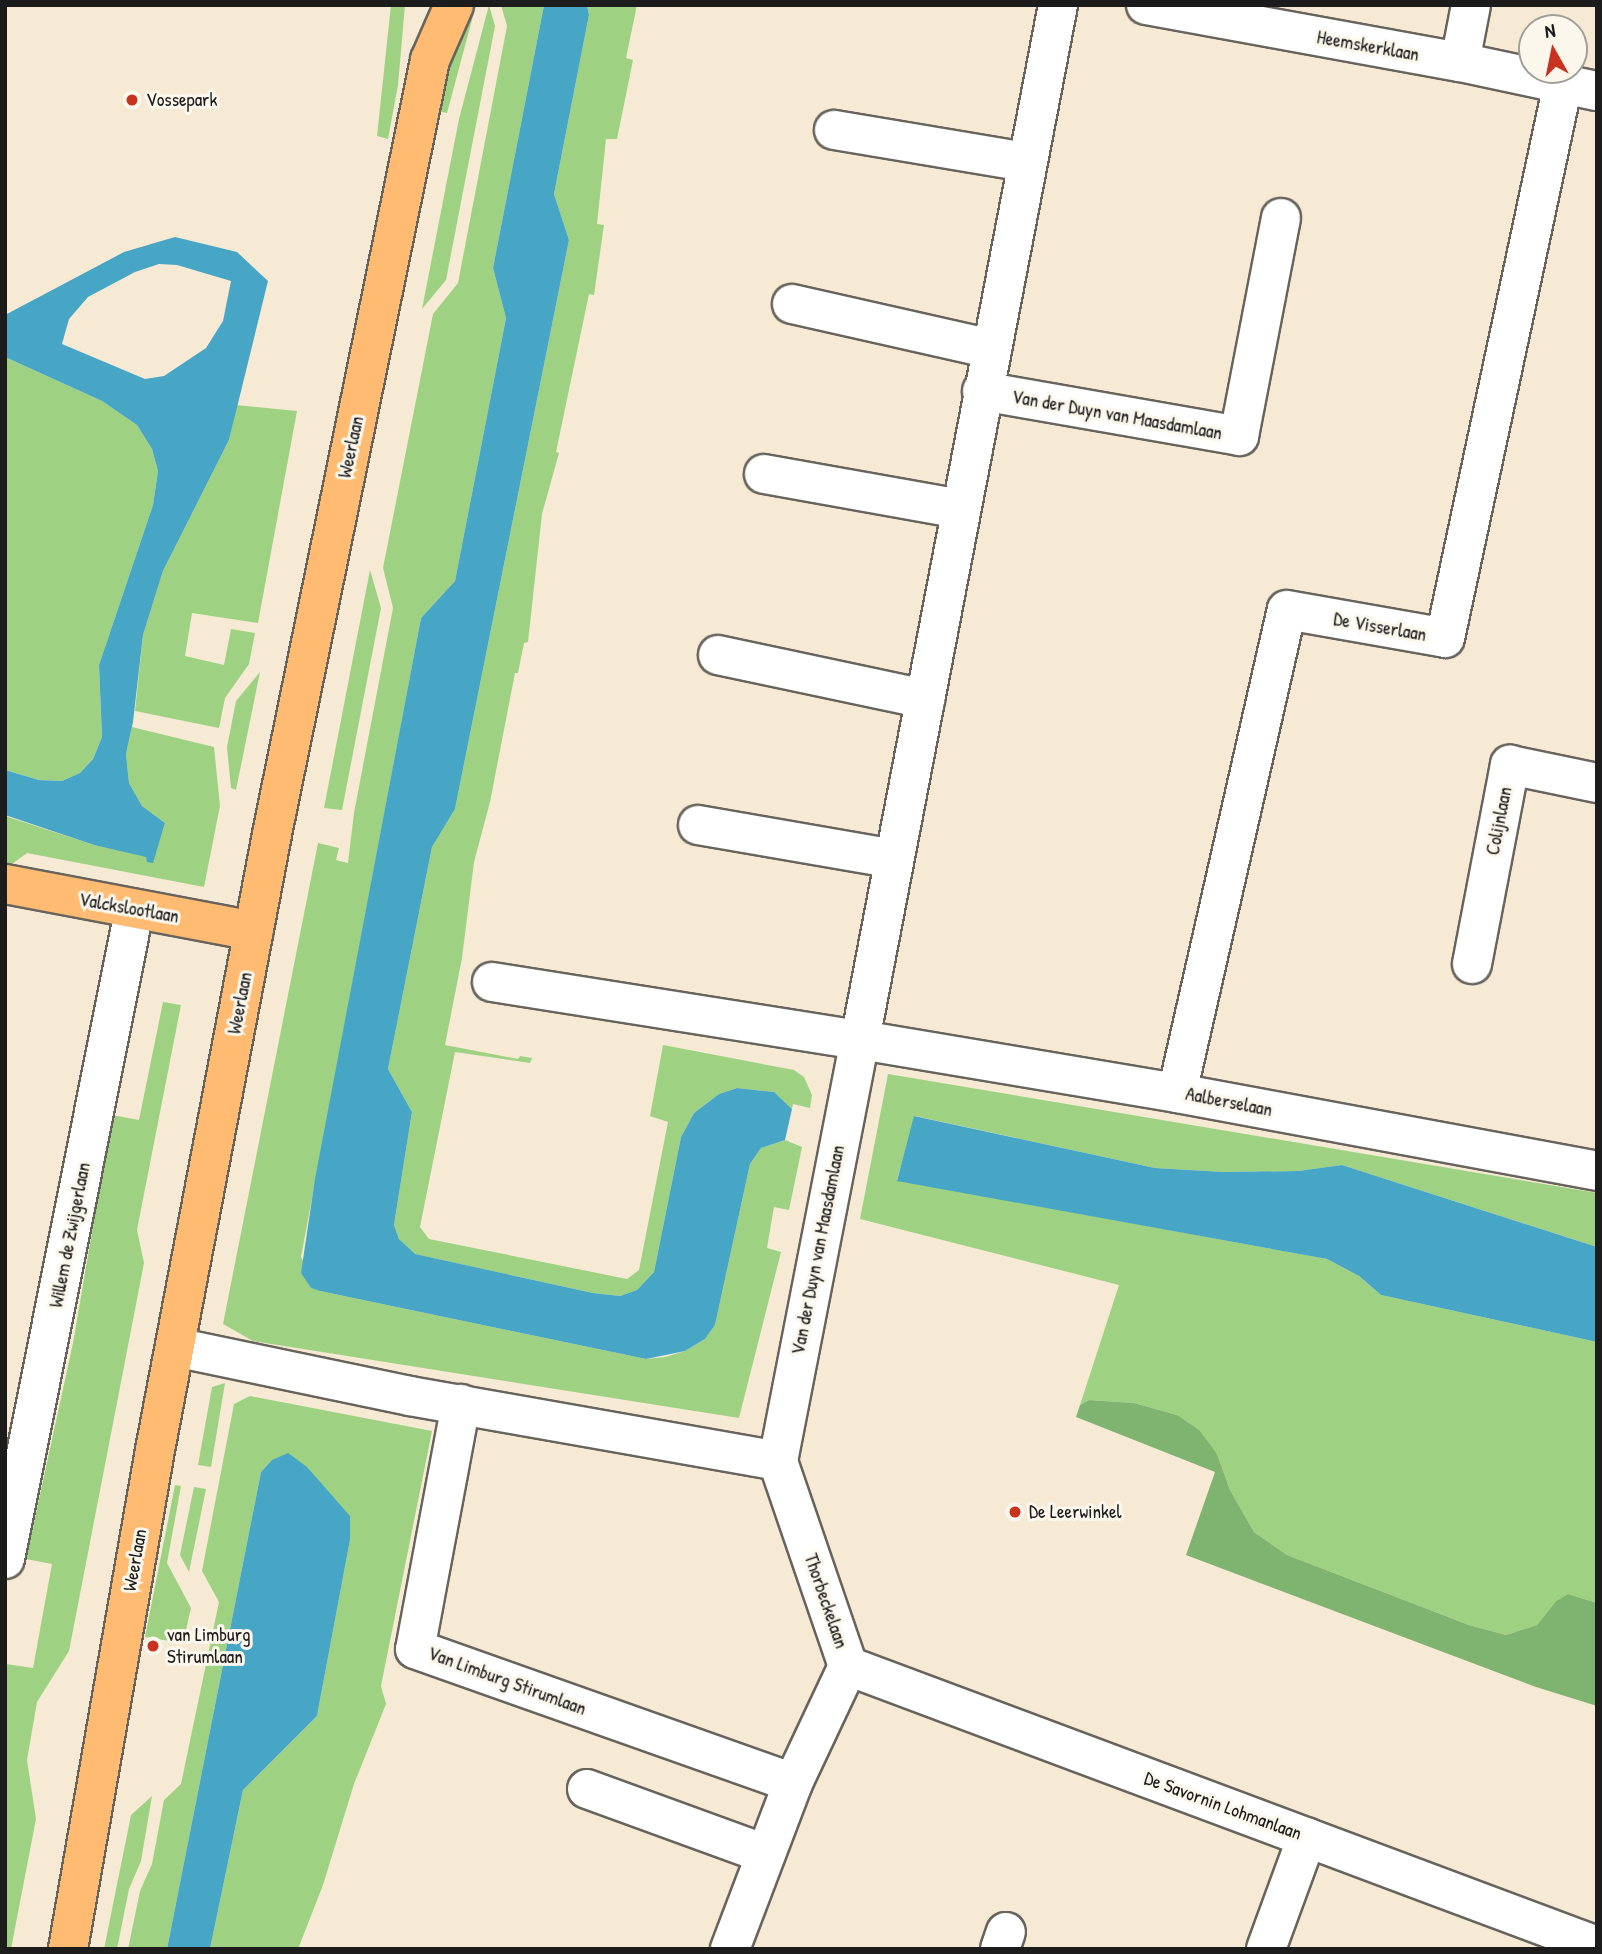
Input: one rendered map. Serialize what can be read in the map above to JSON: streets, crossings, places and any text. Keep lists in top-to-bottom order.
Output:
{
  "streets": {
    "main road": ["Weerlaan", "Valckslootlaan"],
    "street": [
      "Heemskerklaan",
      "Van der Duyn van Maasdamlaan",
      "De Visserlaan",
      "Colijnlaan",
      "Aalberselaan",
      "Willem de Zwijgerlaan",
      "Thorbeckelaan",
      "Van Limburg Stirumlaan",
      "De Savornin Lohmanlaan"
    ]
  },
  "crossings": [
    ["Heemskerklaan", "De Visserlaan"],
    ["Van der Duyn van Maasdamlaan", "Aalberselaan"],
    ["Van der Duyn van Maasdamlaan", "Thorbeckelaan"],
    ["Weerlaan", "Valckslootlaan"],
    ["De Visserlaan", "Aalberselaan"],
    ["Valckslootlaan", "Willem de Zwijgerlaan"],
    ["Thorbeckelaan", "Van Limburg Stirumlaan"],
    ["Thorbeckelaan", "De Savornin Lohmanlaan"]
  ],
  "places": ["Vossepark", "De Leerwinkel", "van Limburg Stirumlaan"],
  "north": "top"
}
